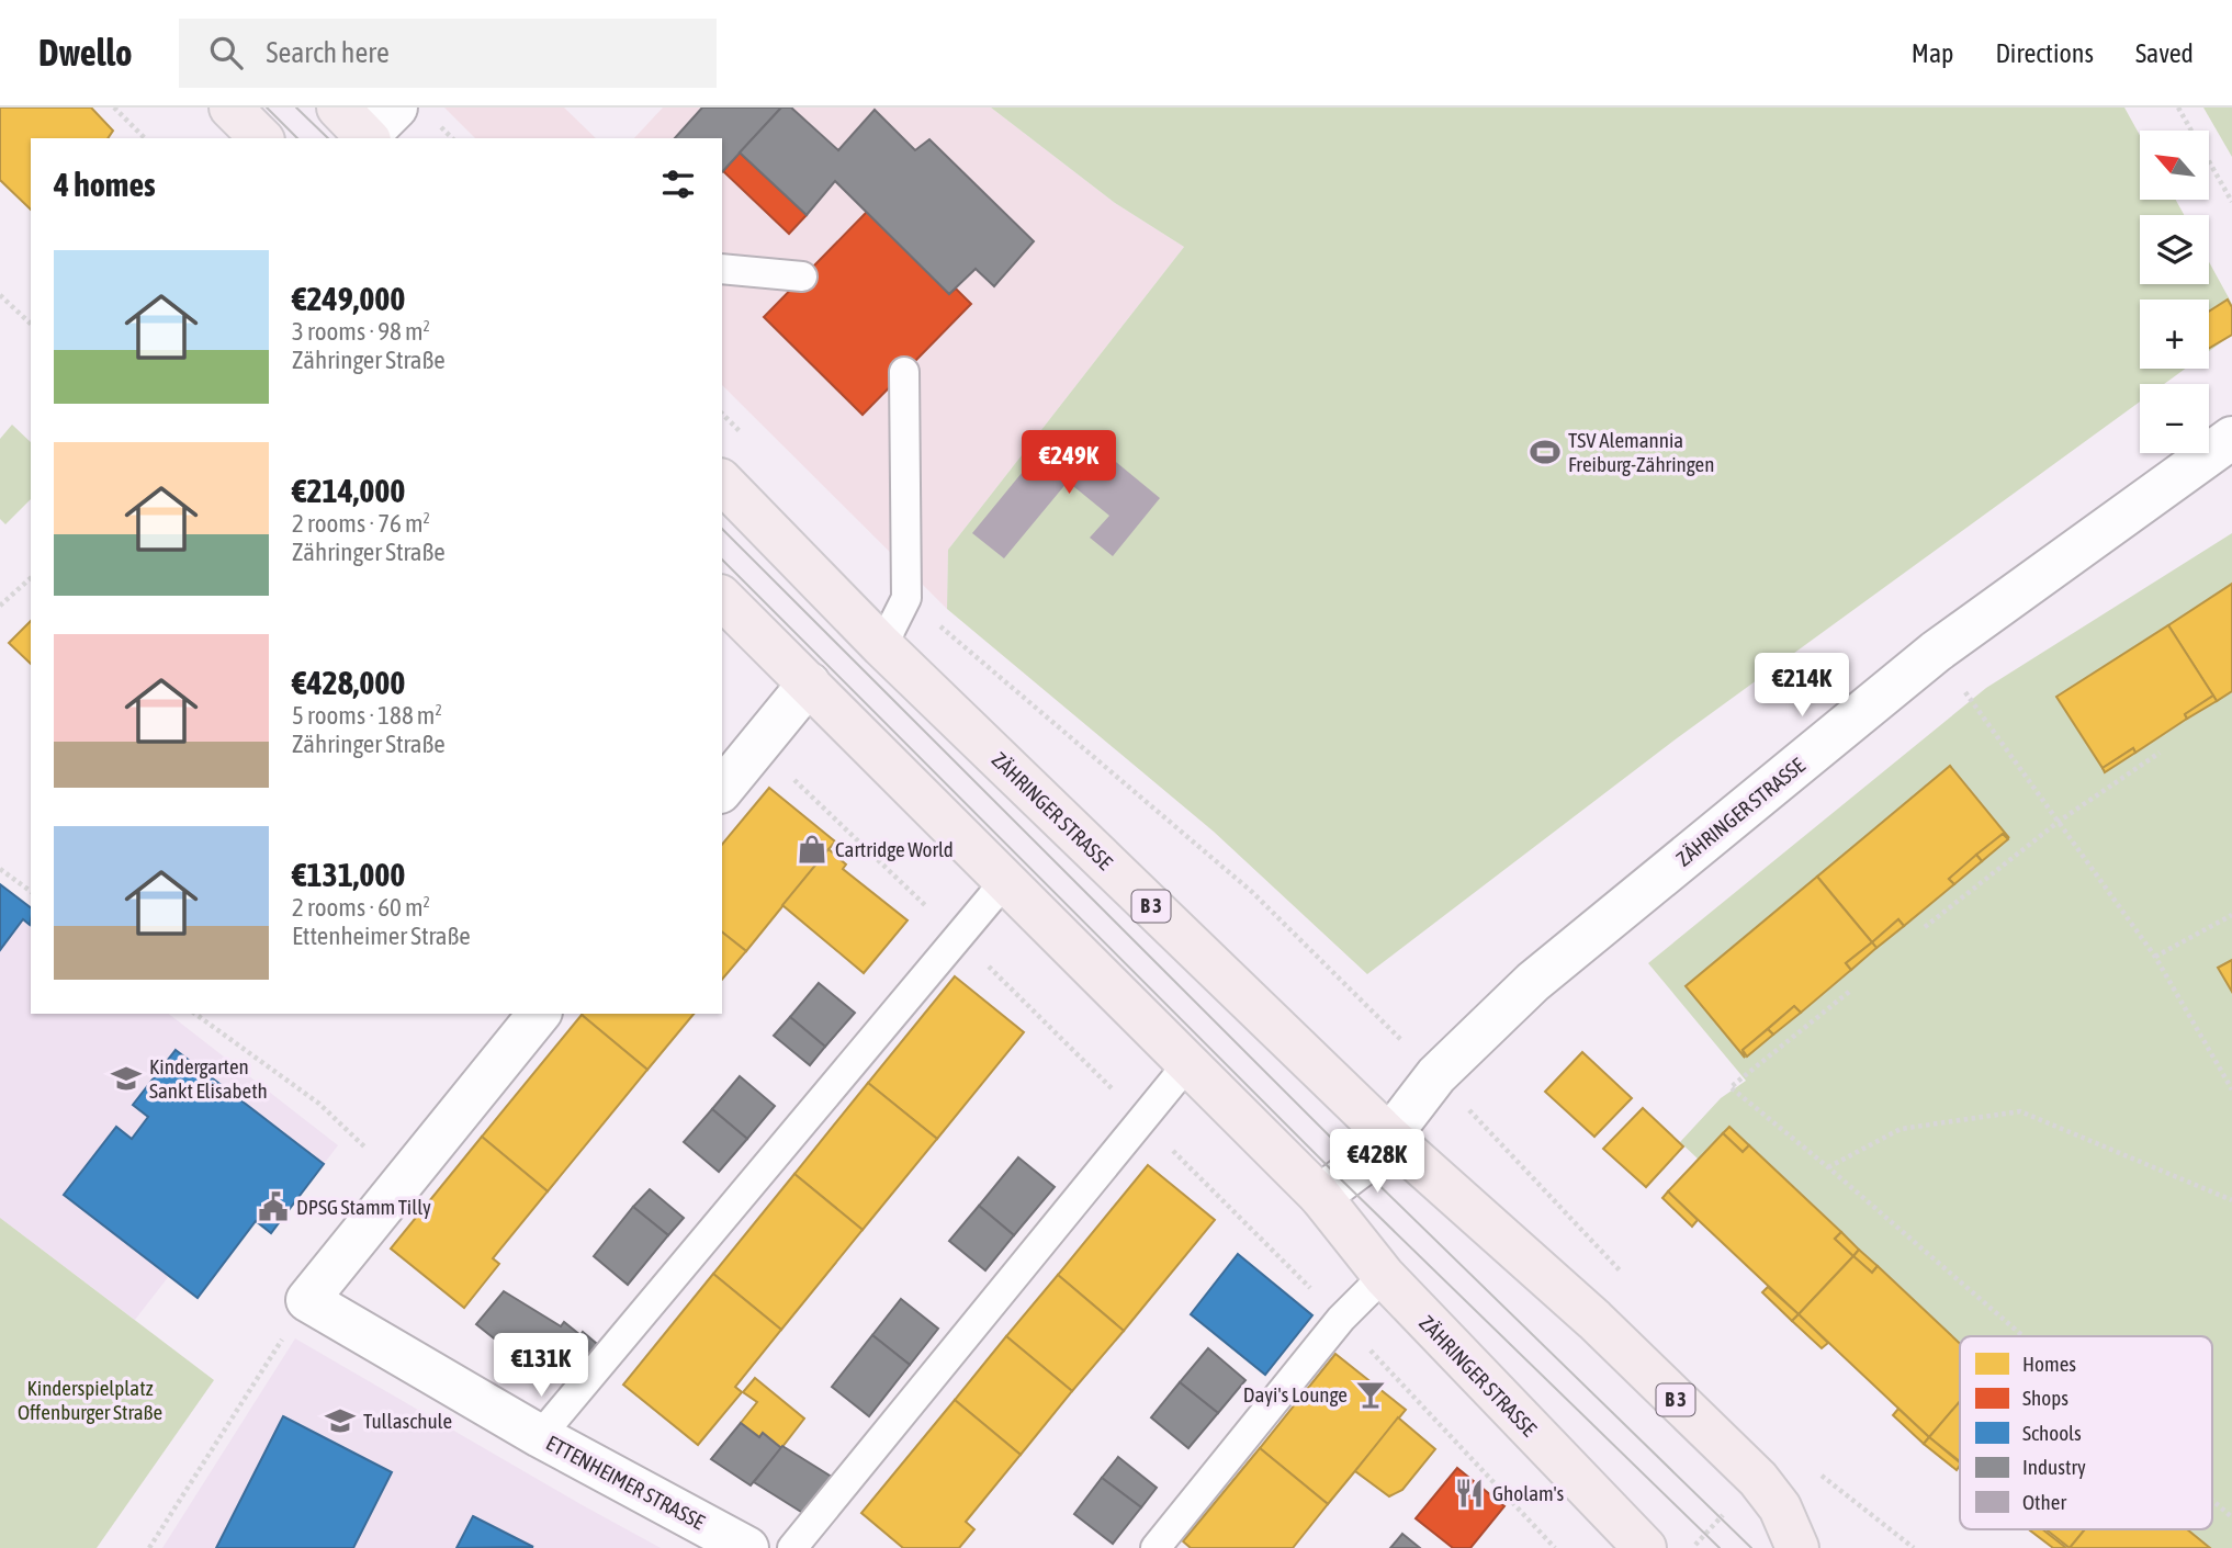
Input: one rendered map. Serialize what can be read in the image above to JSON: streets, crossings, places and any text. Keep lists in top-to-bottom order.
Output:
{
  "streets": {
    "main road": ["ZÄHRINGER STRASSE", "B 3"],
    "street": ["ETTENHEIMER STRASSE"]
  },
  "parks": ["Kinderspielplatz Offenburger Straße"],
  "places": {
    "sports": ["TSV Alemannia Freiburg-Zähringen"],
    "shop": ["Cartridge World"],
    "school or university": ["Kindergarten Sankt Elisabeth", "Tullaschule"],
    "public building": ["DPSG Stamm Tilly"],
    "bar": ["Dayi's Lounge"],
    "restaurant": ["Gholam's"]
  },
  "legend": [
    "Homes",
    "Shops",
    "Schools",
    "Industry",
    "Other"
  ],
  "north": "top left",
  "page": {
    "header": "Dwello",
    "search": "Search here",
    "nav": ["Map", "Directions", "Saved"],
    "map_buttons": ["+", "−"],
    "heading": "4 homes",
    "list": [
      {
        "name": "€249,000",
        "note": "3 rooms · 98 m² · Zähringer Straße"
      },
      {
        "name": "€214,000",
        "note": "2 rooms · 76 m² · Zähringer Straße"
      },
      {
        "name": "€428,000",
        "note": "5 rooms · 188 m² · Zähringer Straße"
      },
      {
        "name": "€131,000",
        "note": "2 rooms · 60 m² · Ettenheimer Straße"
      }
    ],
    "price": [
      "€249K",
      "€214K",
      "€428K",
      "€131K"
    ]
  }
}
